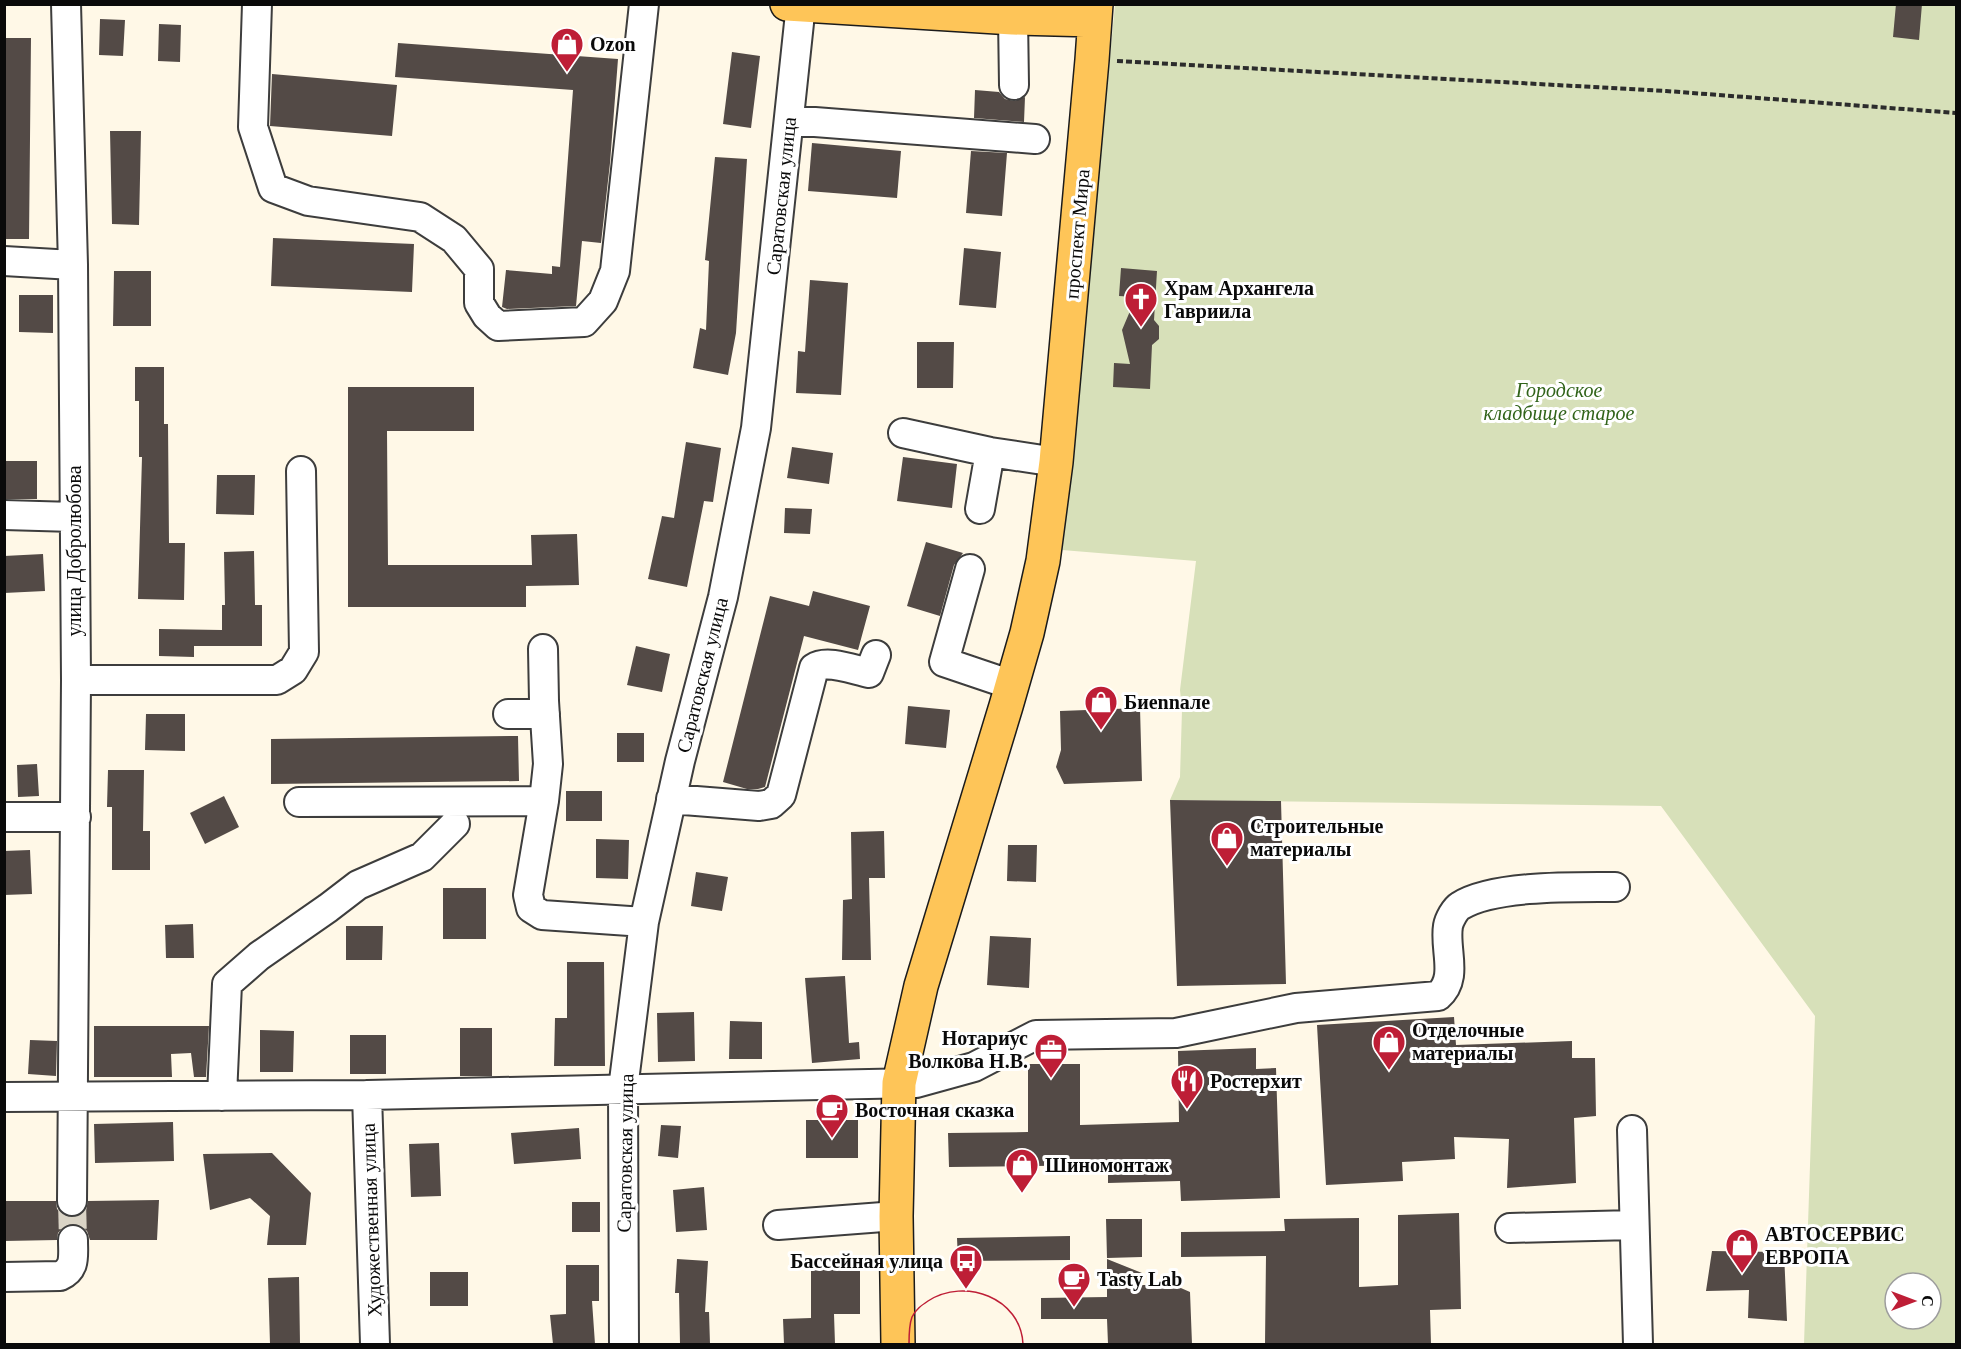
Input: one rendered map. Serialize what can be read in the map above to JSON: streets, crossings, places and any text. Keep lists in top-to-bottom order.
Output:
{
  "streets": {
    "main road": ["проспект Мира"],
    "street": ["Саратовская улица", "улица Добролюбова", "Художественная улица"]
  },
  "parks": ["Городское кладбище старое"],
  "places": {
    "shop": [
      "Ozon",
      "Биеnnале",
      "Строительные материалы",
      "Отделочные материалы",
      "Шиномонтаж",
      "АВТОСЕРВИС ЕВРОПА"
    ],
    "church": ["Храм Архангела Гавриила"],
    "office": ["Нотариус Волкова Н.В."],
    "restaurant": ["Ростерхит"],
    "cafe": ["Восточная сказка", "Tasty Lab"],
    "bus stop": ["Бассейная улица"]
  },
  "north": "right"
}
